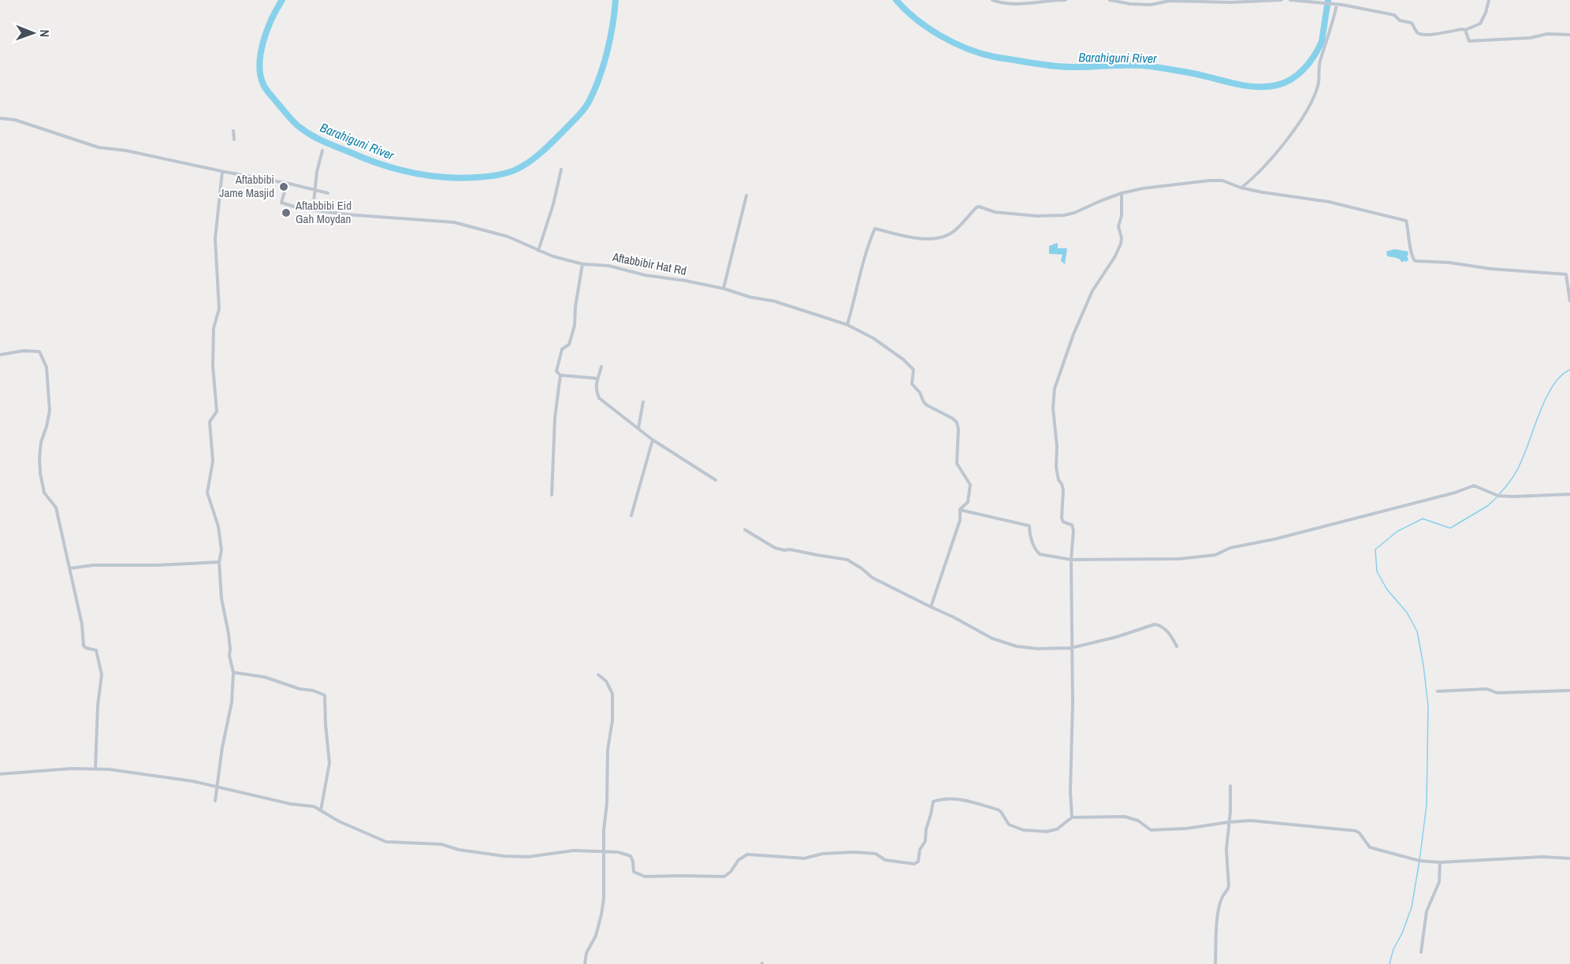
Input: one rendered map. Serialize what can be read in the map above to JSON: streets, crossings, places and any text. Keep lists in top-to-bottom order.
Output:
{
  "streets": {
    "street": ["Aftabbibir Hat Rd"]
  },
  "water": ["Barahiguni River"],
  "places": ["Aftabbibi Jame Masjid", "Aftabbibi Eid Gah Moydan"],
  "north": "right"
}
